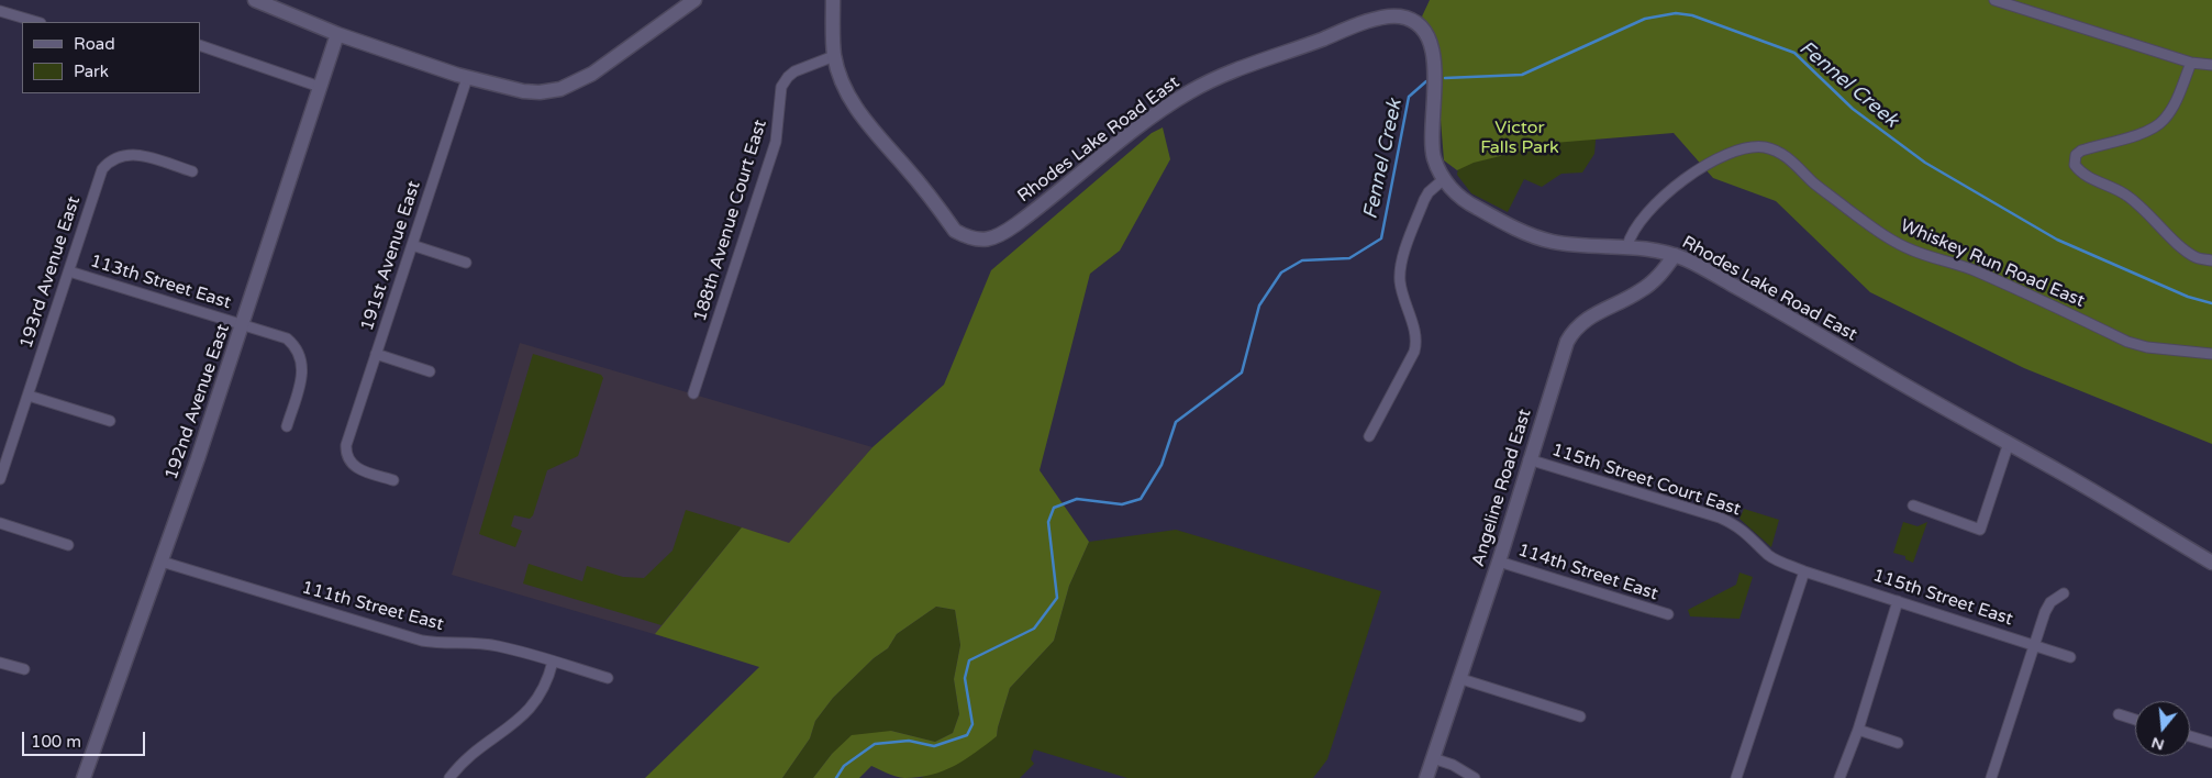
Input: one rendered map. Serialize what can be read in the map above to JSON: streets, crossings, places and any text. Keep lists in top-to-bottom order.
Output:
{
  "streets": {
    "street": [
      "Rhodes Lake Road East",
      "188th Avenue Court East",
      "191st Avenue East",
      "Whiskey Run Road East",
      "193rd Avenue East",
      "113th Street East",
      "192nd Avenue East",
      "115th Street Court East",
      "Angeline Road East",
      "114th Street East",
      "115th Street East",
      "111th Street East"
    ]
  },
  "crossings": [
    ["Rhodes Lake Road East", "188th Avenue Court East"],
    ["Rhodes Lake Road East", "Whiskey Run Road East"],
    ["Rhodes Lake Road East", "Angeline Road East"],
    ["193rd Avenue East", "113th Street East"],
    ["113th Street East", "192nd Avenue East"],
    ["192nd Avenue East", "111th Street East"],
    ["115th Street Court East", "Angeline Road East"],
    ["115th Street Court East", "115th Street East"],
    ["Angeline Road East", "114th Street East"]
  ],
  "water": ["Fennel Creek"],
  "parks": ["Victor Falls Park"],
  "legend": ["Road", "Park"],
  "scale_bar": "100 m",
  "north": "bottom"
}
